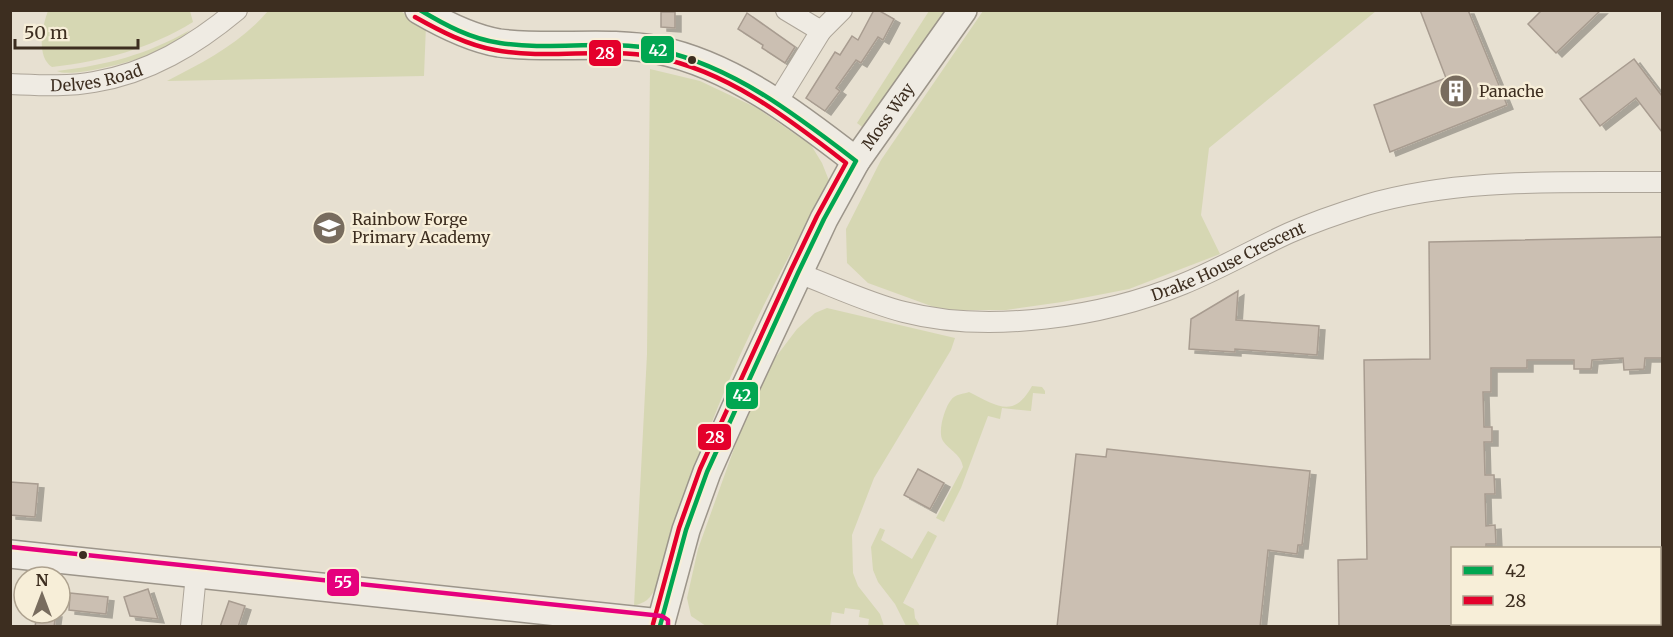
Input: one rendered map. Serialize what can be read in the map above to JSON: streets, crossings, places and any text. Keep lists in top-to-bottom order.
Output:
{
  "streets": {
    "street": ["Delves Road", "Moss Way", "Drake House Crescent"]
  },
  "crossings": [
    ["Moss Way", "Drake House Crescent"]
  ],
  "places": {
    "building": ["Panache"],
    "school or university": ["Rainbow Forge Primary Academy"]
  },
  "lines": ["transit line 42", "transit line 28", "transit line 55"],
  "legend": ["42", "28"],
  "scale_bar": "50 m",
  "north": "top"
}
